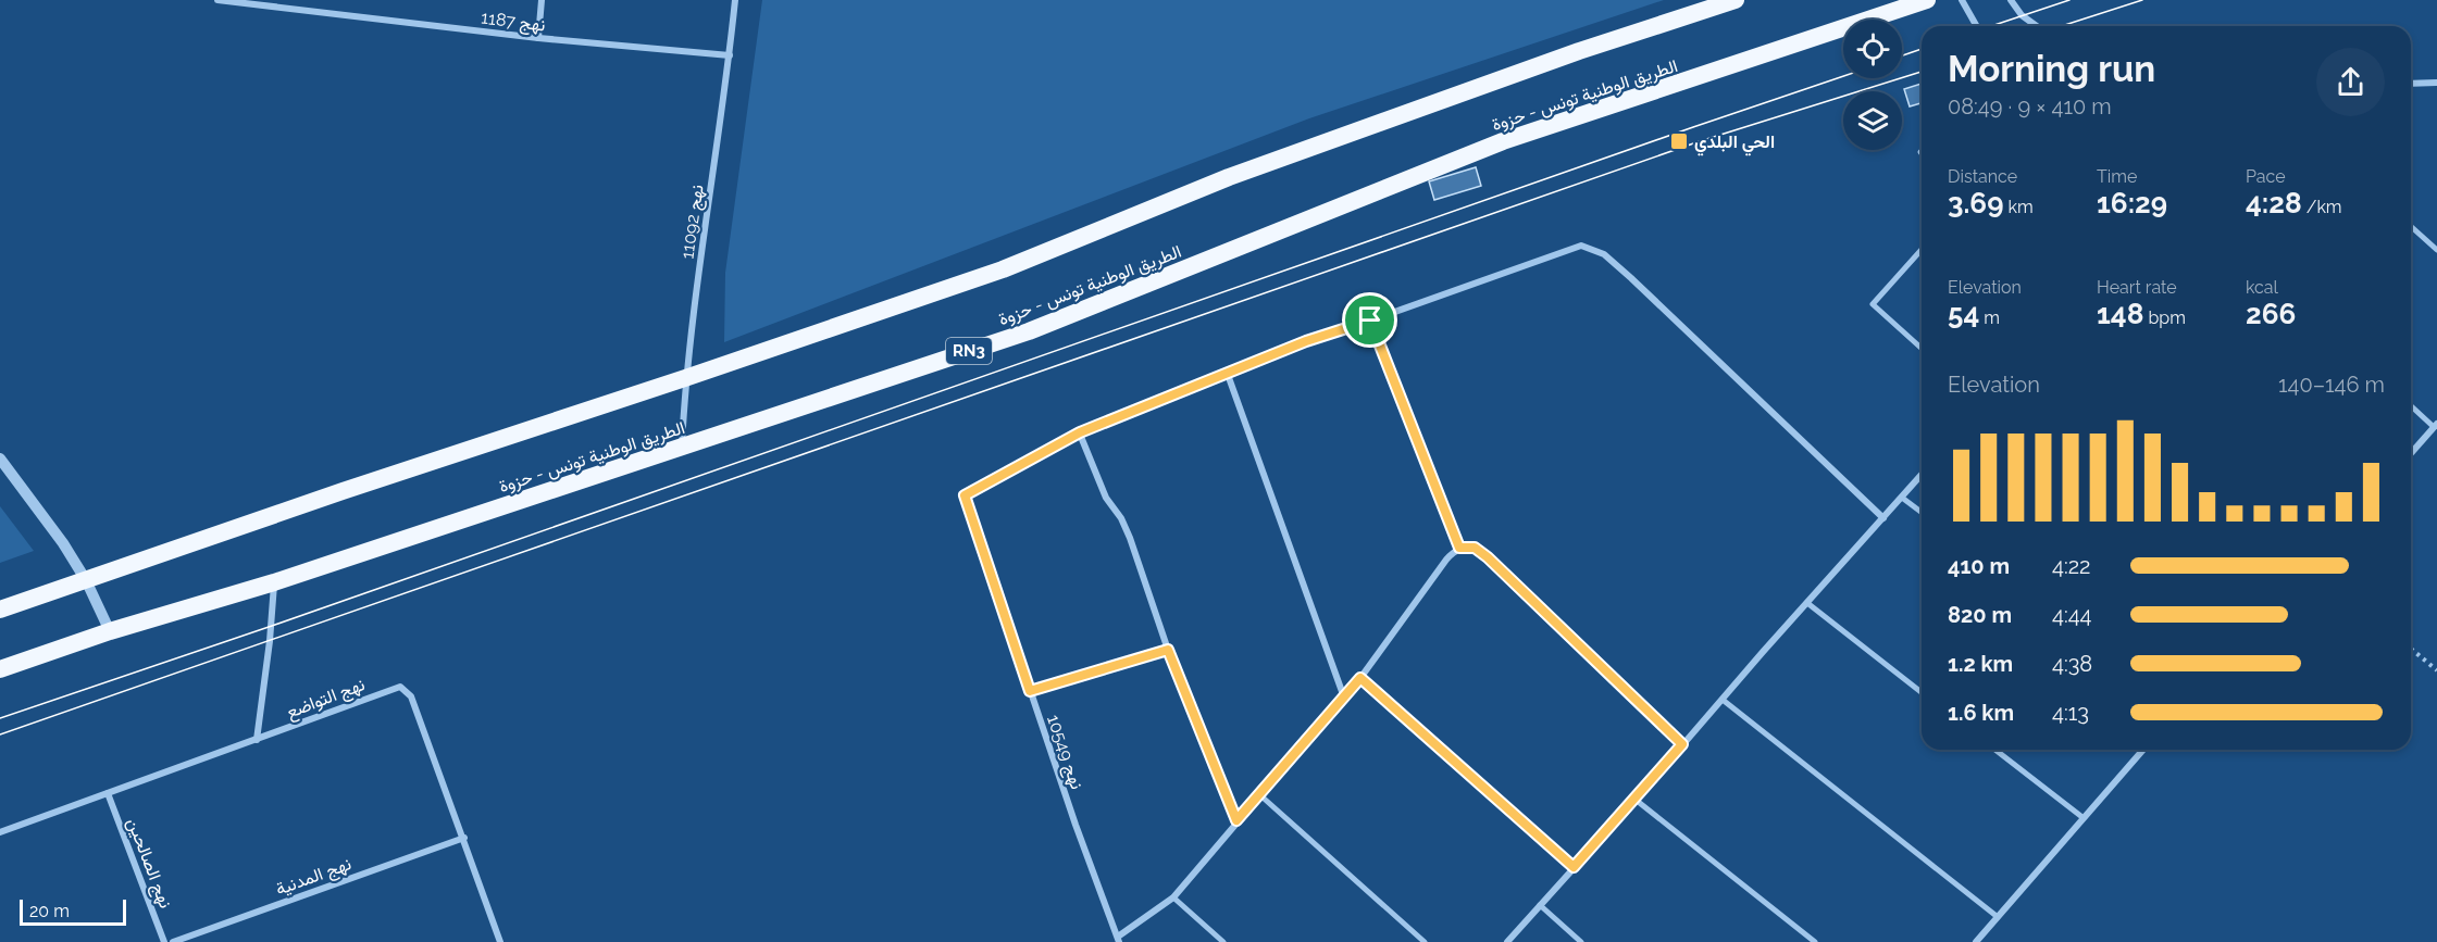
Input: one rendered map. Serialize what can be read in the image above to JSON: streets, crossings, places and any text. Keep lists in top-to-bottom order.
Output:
{
  "streets": {
    "highway": ["الطريق الوطنية تونس - حزوة", "RN3"],
    "street": [
      "نهج 1187",
      "نهج 11092",
      "نهج التواضع",
      "نهج 10549",
      "نهج الصالحين",
      "نهج المدنية"
    ]
  },
  "crossings": [
    ["نهج 1187", "نهج 11092"],
    ["الطريق الوطنية تونس - حزوة", "نهج 11092"],
    ["نهج التواضع", "نهج الصالحين"],
    ["نهج التواضع", "نهج المدنية"]
  ],
  "places": {
    "transit": ["الحي البلدي"]
  },
  "scale_bar": "20 m",
  "page": {
    "heading": ["Morning run", "08:49 · 9 × 410 m"],
    "stats": [
      ["Distance", "3.69 km"],
      ["Time", "16:29"],
      ["Pace", "4:28 /km"],
      ["Elevation", "54 m"],
      ["Heart rate", "148 bpm"],
      ["kcal", "266"]
    ],
    "chart": ["Elevation", "140–146 m"],
    "list": [
      {
        "name": "410 m",
        "note": "4:22"
      },
      {
        "name": "820 m",
        "note": "4:44"
      },
      {
        "name": "1.2 km",
        "note": "4:38"
      },
      {
        "name": "1.6 km",
        "note": "4:13"
      }
    ],
    "scale": "20 m"
  }
}
